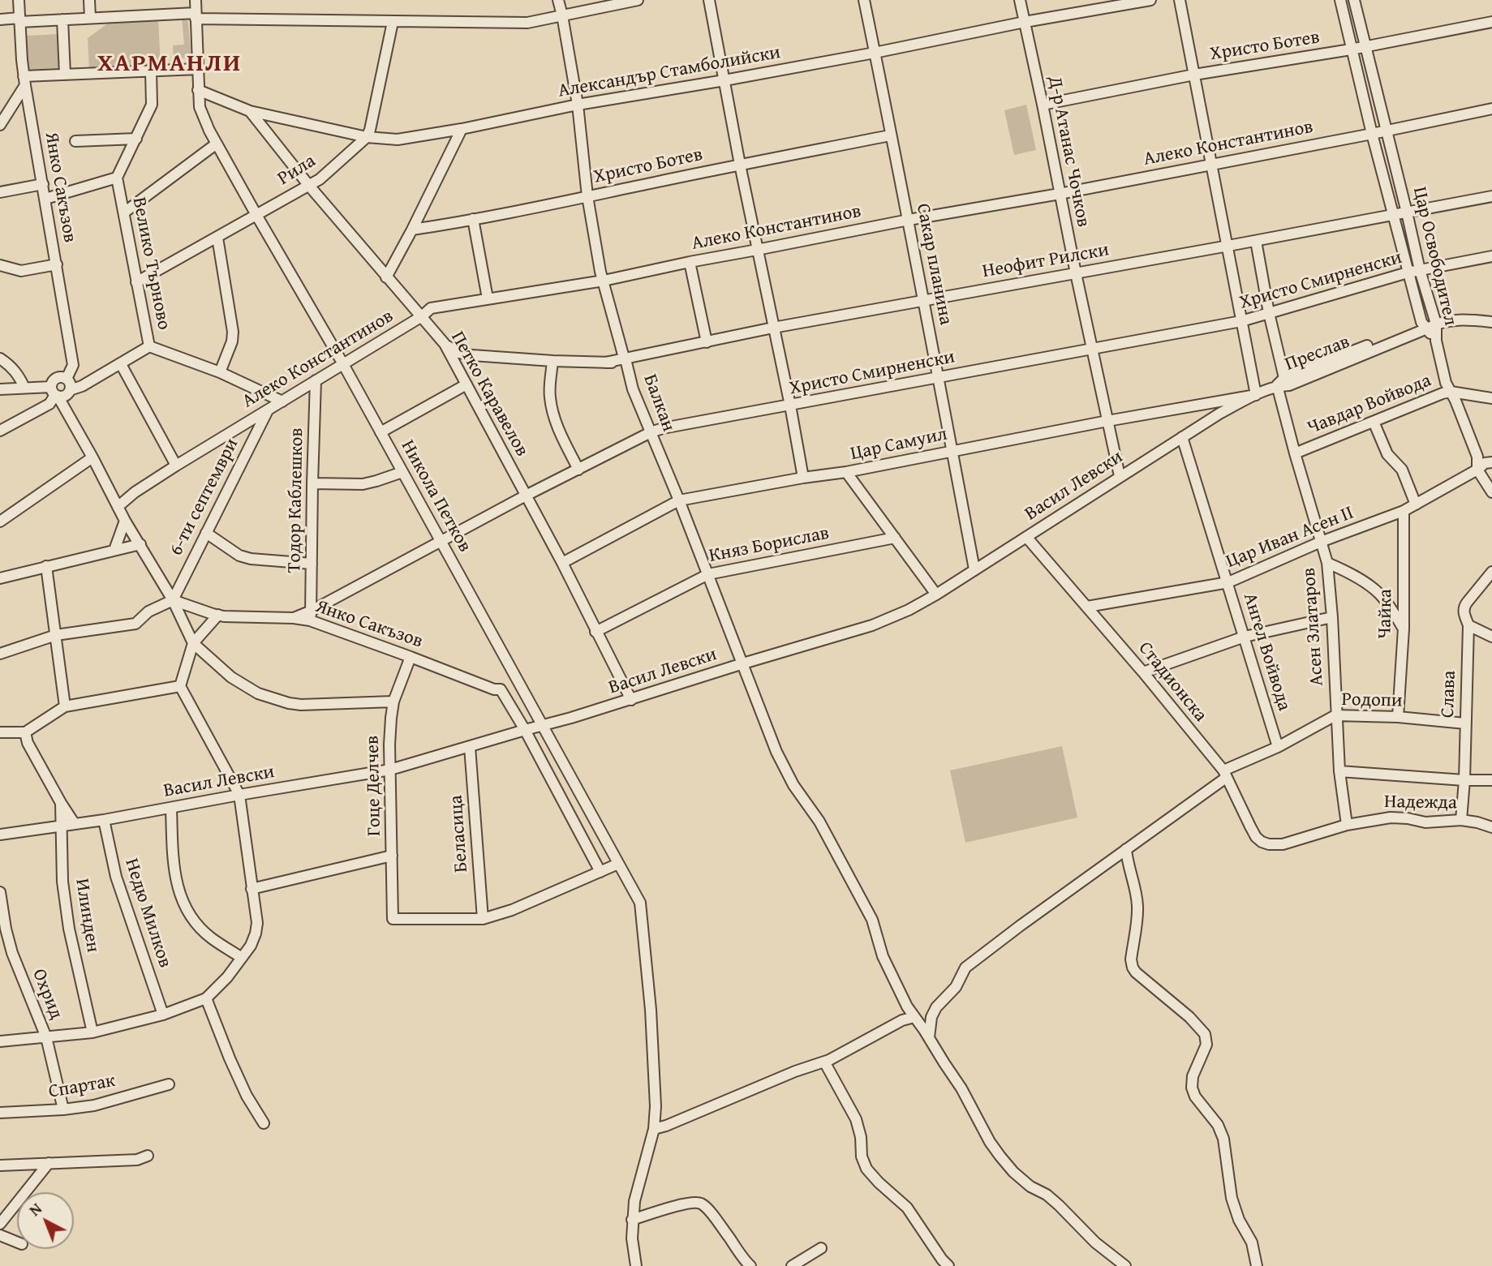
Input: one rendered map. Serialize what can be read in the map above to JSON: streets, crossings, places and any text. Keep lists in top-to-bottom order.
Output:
{
  "streets": {
    "street": [
      "Христо Ботев",
      "Александър Стамболийски",
      "Алеко Константинов",
      "Д-р Атанас Чочков",
      "Рила",
      "Янко Сакъзов",
      "Цар Освободител",
      "Неофит Рилски",
      "Велико Търново",
      "Сакар планина",
      "Христо Смирненски",
      "Преслав",
      "Петко Каравелов",
      "Балкан",
      "Чавдар Войвода",
      "Цар Самуил",
      "Васил Левски",
      "Никола Петков",
      "6-ти септември",
      "Тодор Каблешков",
      "Цар Иван Асен II",
      "Княз Борислав",
      "Чайка",
      "Асен Златаров",
      "Ангел Войвода",
      "Стадионска",
      "Слава",
      "Родопи",
      "Гоце Делчев",
      "Надежда",
      "Беласица",
      "Недю Милков",
      "Илинден",
      "Охрид",
      "Спартак"
    ]
  },
  "crossings": [
    ["Христо Ботев", "Д-р Атанас Чочков"],
    ["Христо Ботев", "Цар Освободител"],
    ["Христо Ботев", "Сакар планина"],
    ["Христо Ботев", "Балкан"],
    ["Александър Стамболийски", "Д-р Атанас Чочков"],
    ["Александър Стамболийски", "Рила"],
    ["Александър Стамболийски", "Сакар планина"],
    ["Александър Стамболийски", "Петко Каравелов"],
    ["Александър Стамболийски", "Балкан"],
    ["Александър Стамболийски", "Никола Петков"],
    ["Алеко Константинов", "Д-р Атанас Чочков"],
    ["Алеко Константинов", "Цар Освободител"],
    ["Алеко Константинов", "Сакар планина"],
    ["Алеко Константинов", "Петко Каравелов"],
    ["Алеко Константинов", "Балкан"],
    ["Алеко Константинов", "Никола Петков"],
    ["Алеко Константинов", "6-ти септември"],
    ["Алеко Константинов", "Тодор Каблешков"],
    ["Д-р Атанас Чочков", "Неофит Рилски"],
    ["Д-р Атанас Чочков", "Христо Смирненски"],
    ["Д-р Атанас Чочков", "Цар Самуил"],
    ["Д-р Атанас Чочков", "Васил Левски"],
    ["Рила", "Велико Търново"],
    ["Рила", "Петко Каравелов"],
    ["Рила", "Никола Петков"],
    ["Янко Сакъзов", "Велико Търново"],
    ["Янко Сакъзов", "Христо Смирненски"],
    ["Янко Сакъзов", "6-ти септември"],
    ["Янко Сакъзов", "Тодор Каблешков"],
    ["Янко Сакъзов", "Гоце Делчев"],
    ["Цар Освободител", "Неофит Рилски"],
    ["Цар Освободител", "Христо Смирненски"],
    ["Цар Освободител", "Преслав"],
    ["Цар Освободител", "Чавдар Войвода"],
    ["Неофит Рилски", "Сакар планина"],
    ["Неофит Рилски", "Петко Каравелов"],
    ["Неофит Рилски", "Балкан"],
    ["Неофит Рилски", "Асен Златаров"],
    ["Сакар планина", "Христо Смирненски"],
    ["Сакар планина", "Цар Самуил"],
    ["Сакар планина", "Васил Левски"],
    ["Христо Смирненски", "Петко Каравелов"],
    ["Христо Смирненски", "Балкан"],
    ["Христо Смирненски", "Никола Петков"],
    ["Христо Смирненски", "Тодор Каблешков"],
    ["Христо Смирненски", "Асен Златаров"],
    ["Преслав", "Васил Левски"],
    ["Преслав", "Асен Златаров"],
    ["Петко Каравелов", "Цар Самуил"],
    ["Петко Каравелов", "Васил Левски"],
    ["Петко Каравелов", "Княз Борислав"],
    ["Балкан", "Цар Самуил"],
    ["Балкан", "Васил Левски"],
    ["Балкан", "Княз Борислав"],
    ["Балкан", "Родопи"],
    ["Чавдар Войвода", "Асен Златаров"],
    ["Цар Самуил", "Васил Левски"],
    ["Васил Левски", "Никола Петков"],
    ["Васил Левски", "Асен Златаров"],
    ["Васил Левски", "Ангел Войвода"],
    ["Васил Левски", "Стадионска"],
    ["Васил Левски", "Гоце Делчев"],
    ["Васил Левски", "Беласица"],
    ["Васил Левски", "Недю Милков"],
    ["Васил Левски", "Илинден"],
    ["Цар Иван Асен II", "Чайка"],
    ["Цар Иван Асен II", "Асен Златаров"],
    ["Цар Иван Асен II", "Ангел Войвода"],
    ["Цар Иван Асен II", "Стадионска"],
    ["Чайка", "Родопи"],
    ["Асен Златаров", "Родопи"],
    ["Асен Златаров", "Надежда"],
    ["Ангел Войвода", "Родопи"],
    ["Стадионска", "Родопи"],
    ["Стадионска", "Надежда"],
    ["Слава", "Родопи"],
    ["Слава", "Надежда"],
    ["Гоце Делчев", "Беласица"],
    ["Охрид", "Спартак"]
  ],
  "districts": ["ХАРМАНЛИ"],
  "north": "top left"
}
